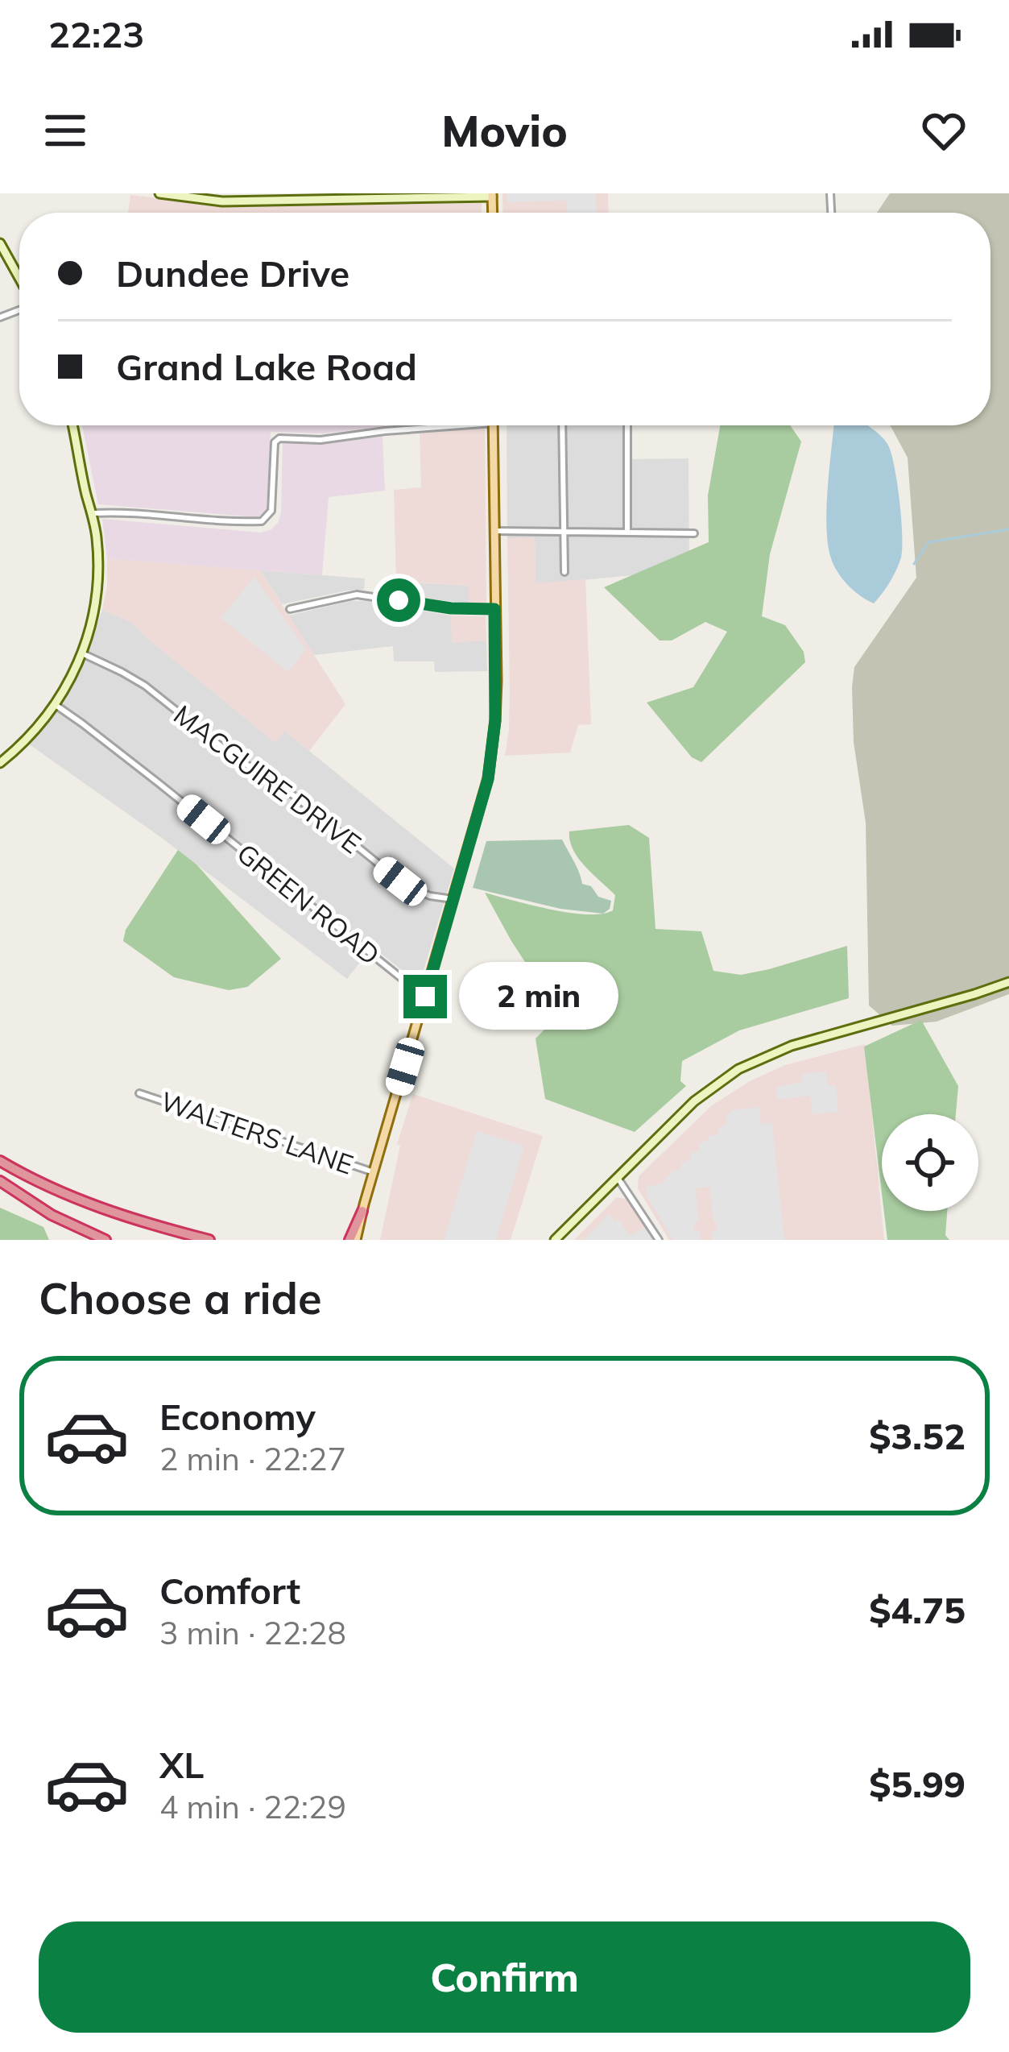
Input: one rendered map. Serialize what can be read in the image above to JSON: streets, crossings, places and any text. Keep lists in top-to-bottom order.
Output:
{
  "streets": {
    "street": ["MACGUIRE DRIVE", "GREEN ROAD", "WALTERS LANE"]
  },
  "page": {
    "status": "22:23",
    "header": "Movio",
    "banner": ["Dundee Drive", "Grand Lake Road"],
    "bubble": "2 min",
    "heading": "Choose a ride",
    "list": [
      {
        "name": "Economy",
        "note": "2 min · 22:27",
        "value": "$3.52"
      },
      {
        "name": "Comfort",
        "note": "3 min · 22:28",
        "value": "$4.75"
      },
      {
        "name": "XL",
        "note": "4 min · 22:29",
        "value": "$5.99"
      }
    ],
    "buttons": "Confirm"
  }
}
